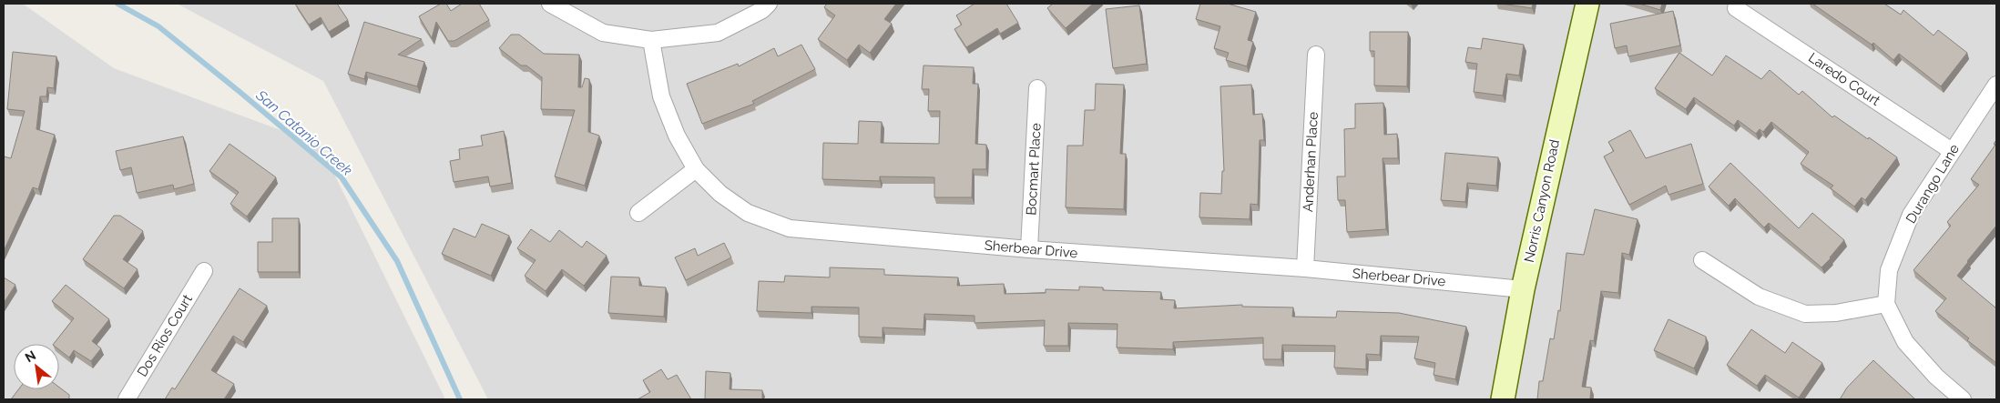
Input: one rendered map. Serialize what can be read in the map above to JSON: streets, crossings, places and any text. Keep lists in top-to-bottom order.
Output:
{
  "streets": {
    "street": [
      "Laredo Court",
      "Anderhan Place",
      "Bocmart Place",
      "Durango Lane",
      "Norris Canyon Road",
      "Sherbear Drive",
      "Dos Rios Court"
    ]
  },
  "crossings": [
    ["Laredo Court", "Durango Lane"],
    ["Anderhan Place", "Sherbear Drive"],
    ["Bocmart Place", "Sherbear Drive"],
    ["Norris Canyon Road", "Sherbear Drive"]
  ],
  "water": ["San Catanio Creek"],
  "north": "top left"
}
